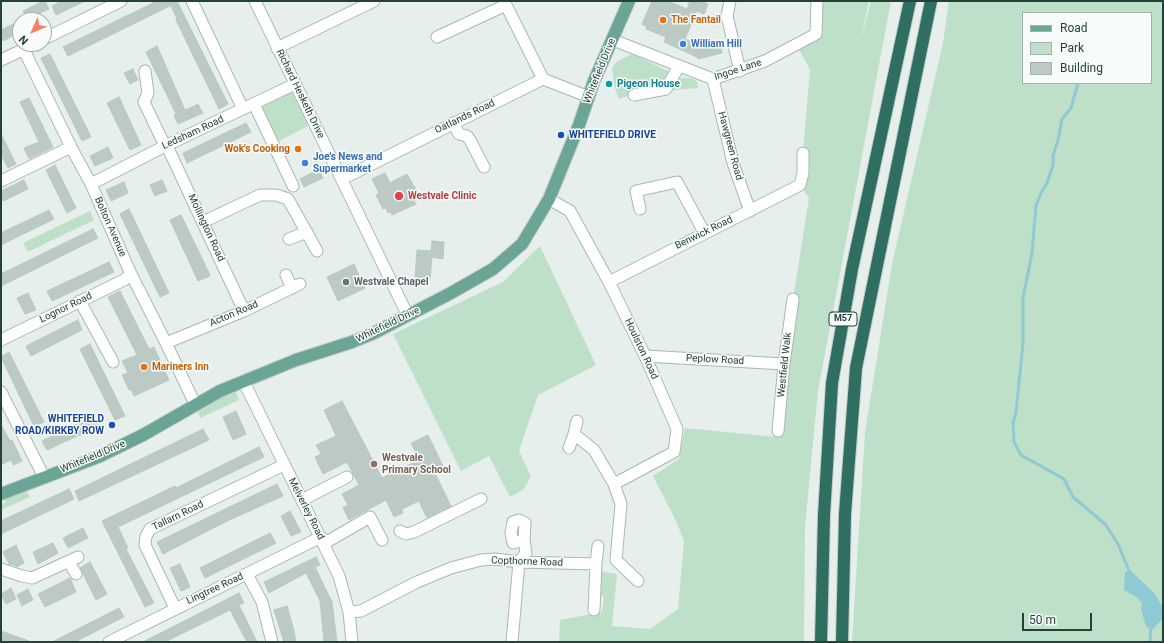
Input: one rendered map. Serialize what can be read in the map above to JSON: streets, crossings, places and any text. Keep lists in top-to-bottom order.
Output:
{
  "streets": {
    "highway": ["M57"],
    "main road": ["Whitefield Drive"],
    "street": [
      "Ingoe Lane",
      "Richard Hesketh Drive",
      "Oatlands Road",
      "Ledsham Road",
      "Hawgreen Road",
      "Bolton Avenue",
      "Mollington Road",
      "Benwick Road",
      "Lognor Road",
      "Acton Road",
      "Houlston Road",
      "Peplow Road",
      "Westfield Walk",
      "Melverley Road",
      "Tallarn Road",
      "Copthorne Road",
      "Lingtree Road"
    ]
  },
  "crossings": [
    ["Ingoe Lane", "Whitefield Drive"],
    ["Ingoe Lane", "Hawgreen Road"],
    ["Whitefield Drive", "Richard Hesketh Drive"],
    ["Whitefield Drive", "Bolton Avenue"],
    ["Whitefield Drive", "Houlston Road"],
    ["Whitefield Drive", "Melverley Road"],
    ["Richard Hesketh Drive", "Oatlands Road"],
    ["Richard Hesketh Drive", "Ledsham Road"],
    ["Ledsham Road", "Bolton Avenue"],
    ["Ledsham Road", "Mollington Road"],
    ["Hawgreen Road", "Benwick Road"],
    ["Bolton Avenue", "Lognor Road"],
    ["Bolton Avenue", "Acton Road"],
    ["Mollington Road", "Acton Road"],
    ["Benwick Road", "Houlston Road"],
    ["Houlston Road", "Peplow Road"],
    ["Peplow Road", "Westfield Walk"],
    ["Melverley Road", "Tallarn Road"],
    ["Melverley Road", "Copthorne Road"],
    ["Melverley Road", "Lingtree Road"],
    ["Tallarn Road", "Lingtree Road"]
  ],
  "places": [
    "The Fantail",
    "William Hill",
    "Pigeon House",
    "WHITEFIELD DRIVE",
    "Wok's Cooking",
    "Joe's News and Supermarket",
    "Westvale Clinic",
    "Westvale Chapel",
    "Mariners Inn",
    "WHITEFIELD ROAD/KIRKBY ROW",
    "Westvale Primary School"
  ],
  "legend": ["Road", "Park", "Building"],
  "scale_bar": "50 m",
  "north": "bottom left"
}
